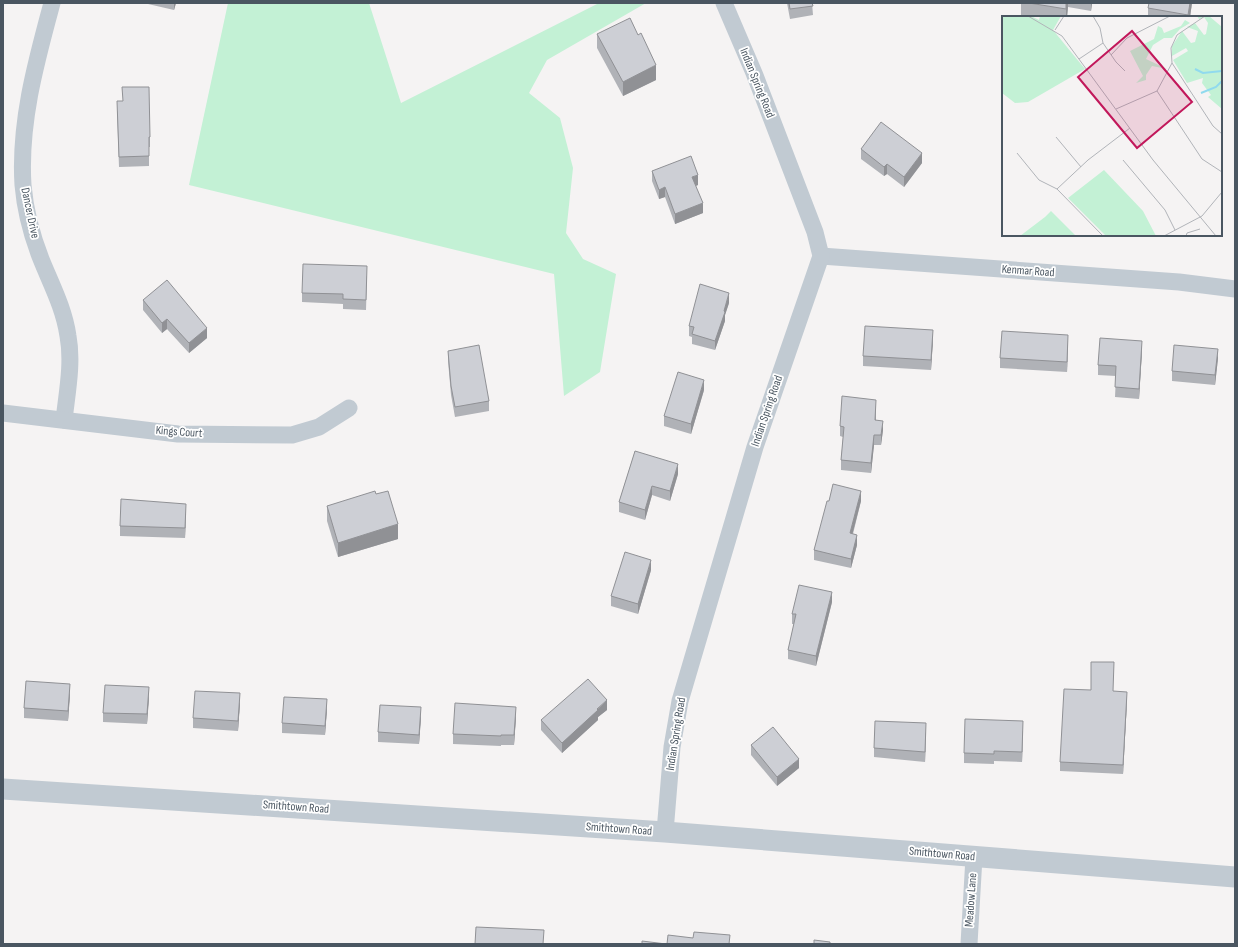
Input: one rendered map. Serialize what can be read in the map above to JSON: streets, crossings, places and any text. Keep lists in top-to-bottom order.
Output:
{
  "streets": {
    "street": [
      "Indian Spring Road",
      "Dancer Drive",
      "Kenmar Road",
      "Kings Court",
      "Smithtown Road",
      "Meadow Lane"
    ]
  },
  "crossings": [
    ["Indian Spring Road", "Kenmar Road"],
    ["Indian Spring Road", "Smithtown Road"],
    ["Dancer Drive", "Kings Court"],
    ["Smithtown Road", "Meadow Lane"]
  ]
}
